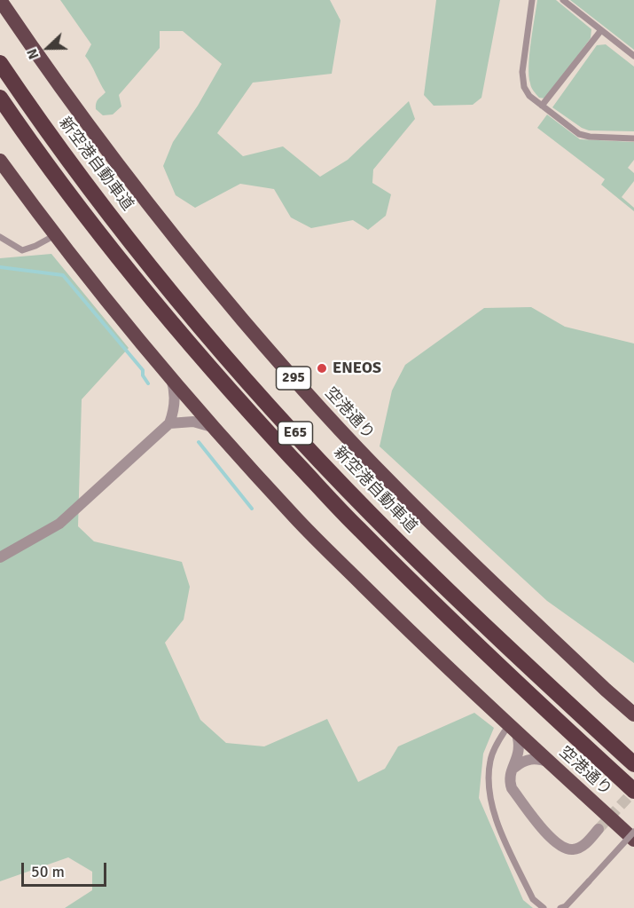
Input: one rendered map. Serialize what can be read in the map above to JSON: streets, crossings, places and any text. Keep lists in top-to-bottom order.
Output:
{
  "streets": {
    "highway": [
      "新空港自動車道",
      "295",
      "空港通り",
      "E65"
    ]
  },
  "places": ["ENEOS"],
  "scale_bar": "50 m",
  "north": "left"
}
